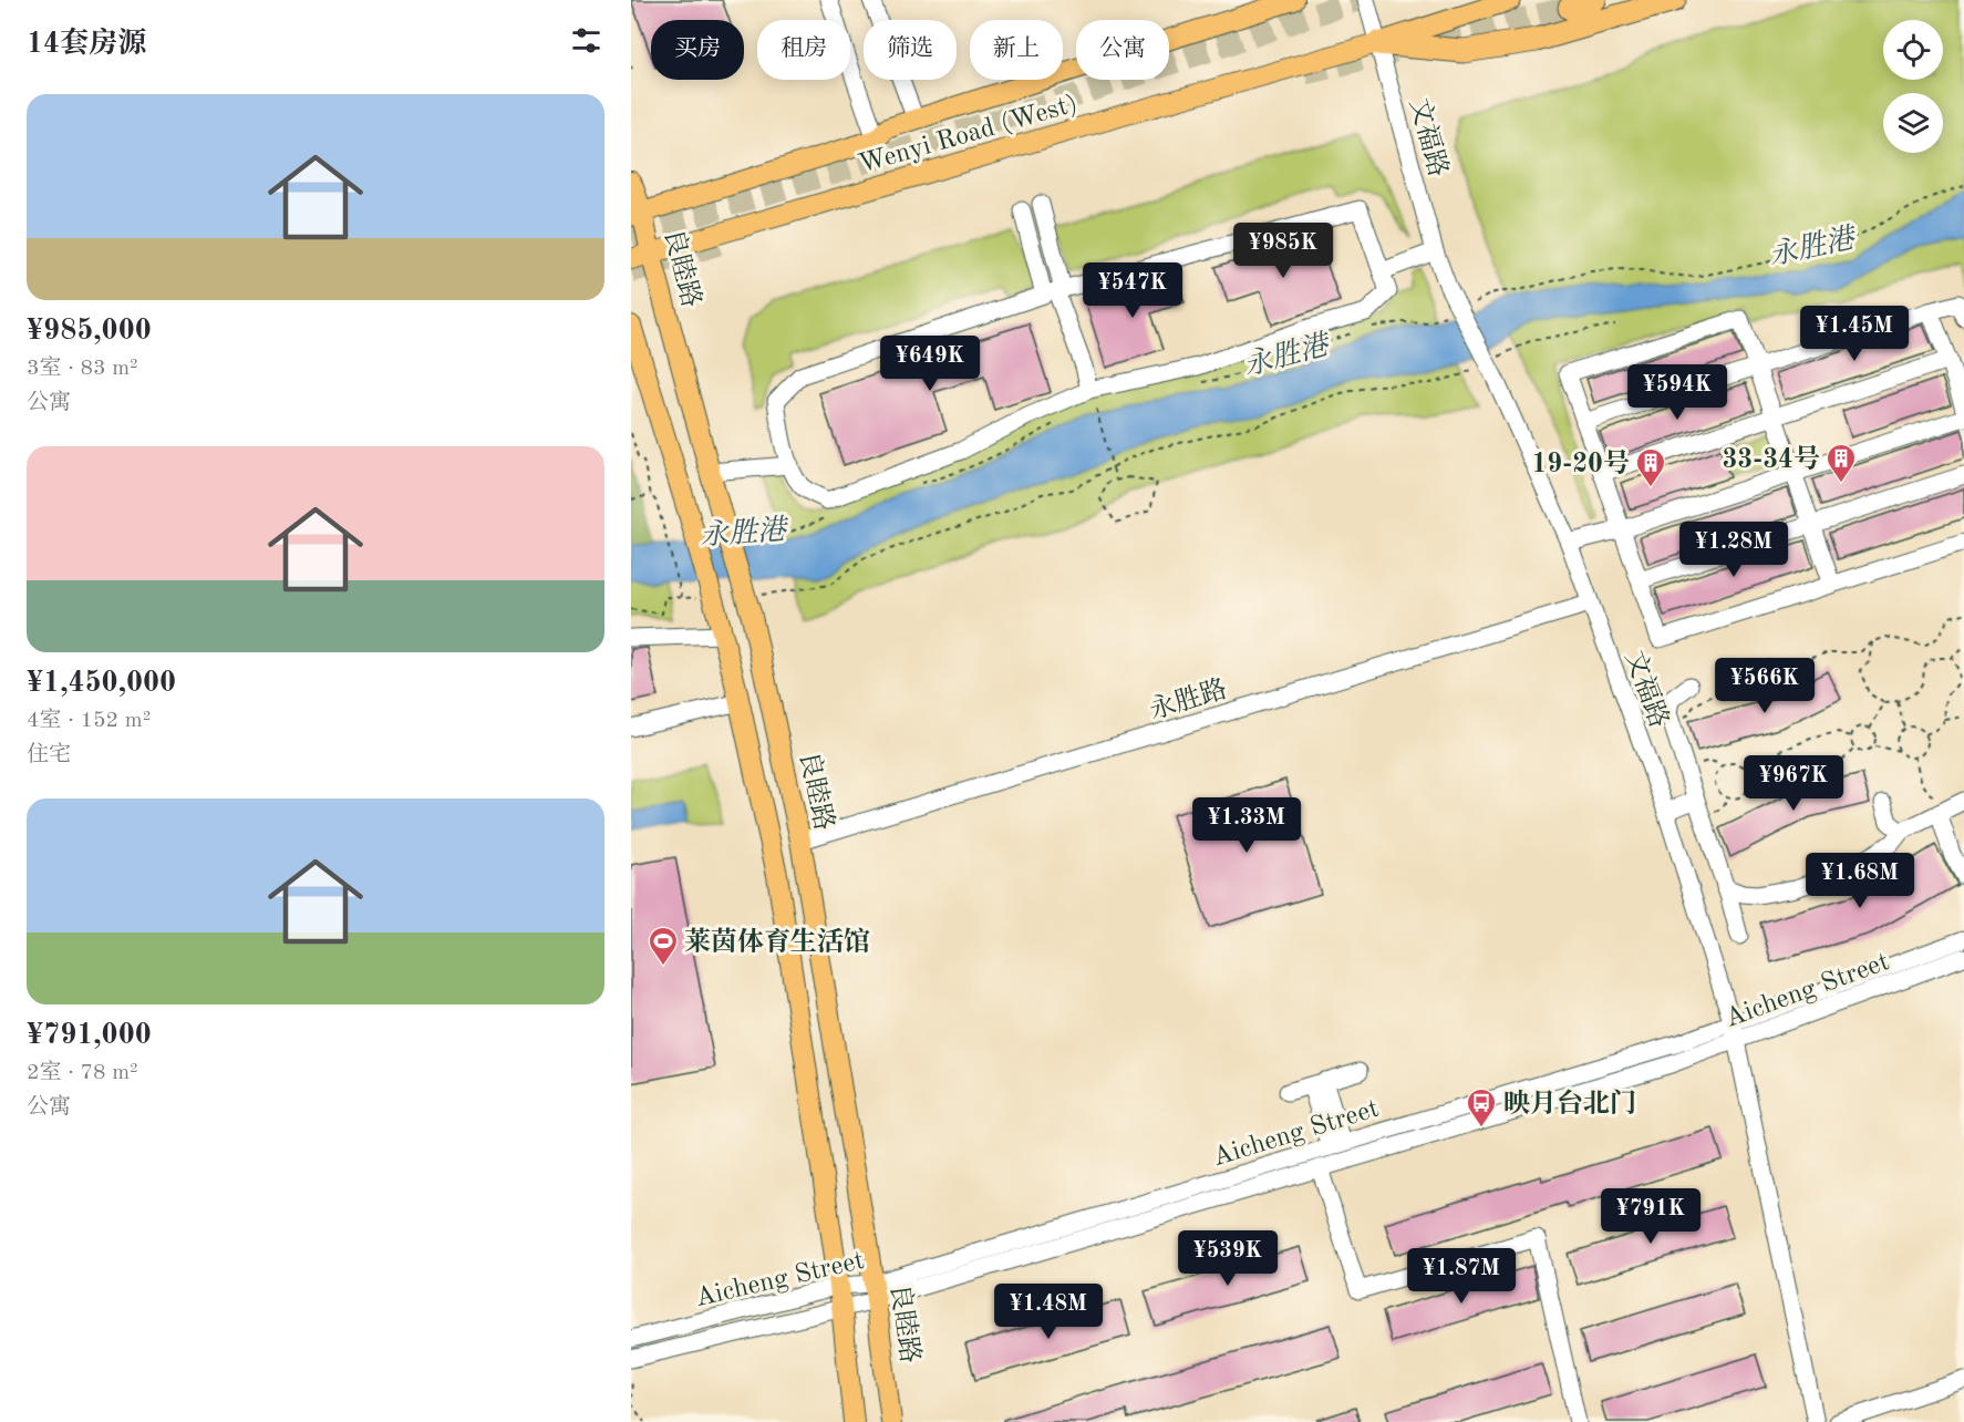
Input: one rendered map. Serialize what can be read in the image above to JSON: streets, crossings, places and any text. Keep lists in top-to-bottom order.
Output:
{
  "streets": {
    "main road": ["Wenyi Road (West)", "良睦路"],
    "street": ["文福路", "永胜路", "Aicheng Street"]
  },
  "crossings": [
    ["Wenyi Road (West)", "文福路"],
    ["Wenyi Road (West)", "良睦路"],
    ["文福路", "永胜路"],
    ["文福路", "Aicheng Street"],
    ["良睦路", "永胜路"],
    ["良睦路", "Aicheng Street"]
  ],
  "water": ["永胜港"],
  "places": {
    "building": ["33-34号", "19-20号"],
    "sports": ["莱茵体育生活馆"],
    "bus stop": ["映月台北门"]
  },
  "page": {
    "heading": "14套房源",
    "chip": [
      "买房",
      "租房",
      "筛选",
      "新上",
      "公寓"
    ],
    "list": [
      {
        "name": "¥985,000",
        "note": "3室 · 83 m² · 公寓"
      },
      {
        "name": "¥1,450,000",
        "note": "4室 · 152 m² · 住宅"
      },
      {
        "name": "¥791,000",
        "note": "2室 · 78 m² · 公寓"
      }
    ],
    "price": [
      "¥985K",
      "¥547K",
      "¥1.45M",
      "¥649K",
      "¥594K",
      "¥1.28M",
      "¥566K",
      "¥967K",
      "¥1.33M",
      "¥1.68M",
      "¥791K",
      "¥539K",
      "¥1.87M",
      "¥1.48M"
    ]
  }
}
